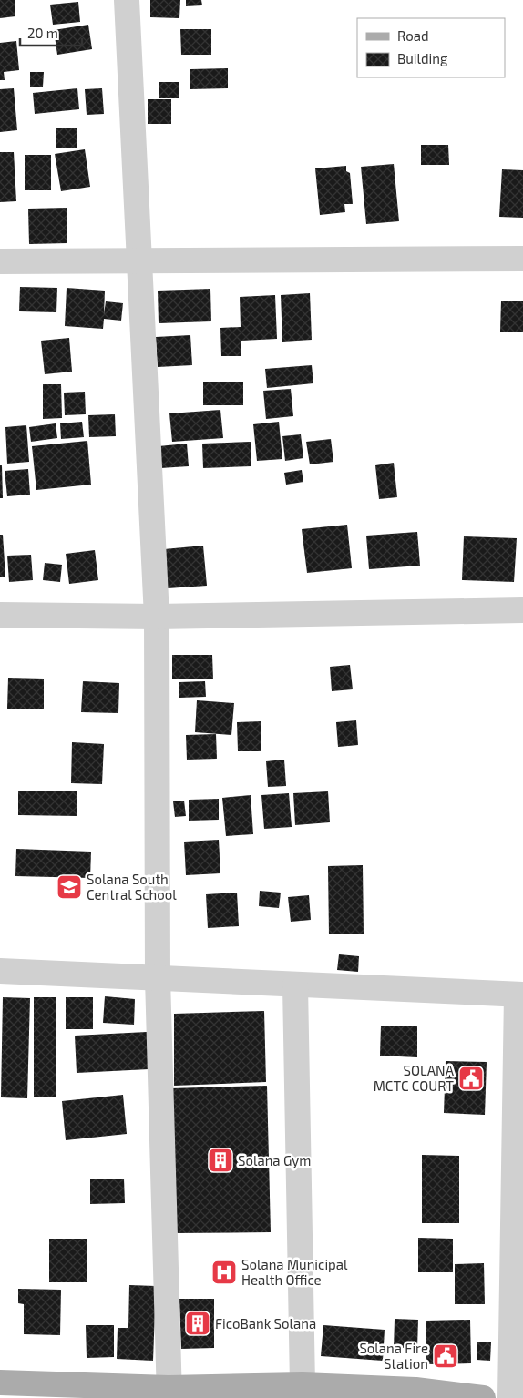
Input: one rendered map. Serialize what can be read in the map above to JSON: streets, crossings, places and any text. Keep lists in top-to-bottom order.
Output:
{
  "places": {
    "school or university": ["Solana South Central School"],
    "public building": ["SOLANA MCTC COURT", "Solana Fire Station"],
    "building": ["Solana Gym", "FicoBank Solana"],
    "hospital": ["Solana Municipal Health Office"]
  },
  "legend": ["Road", "Building"],
  "scale_bar": "20 m"
}
